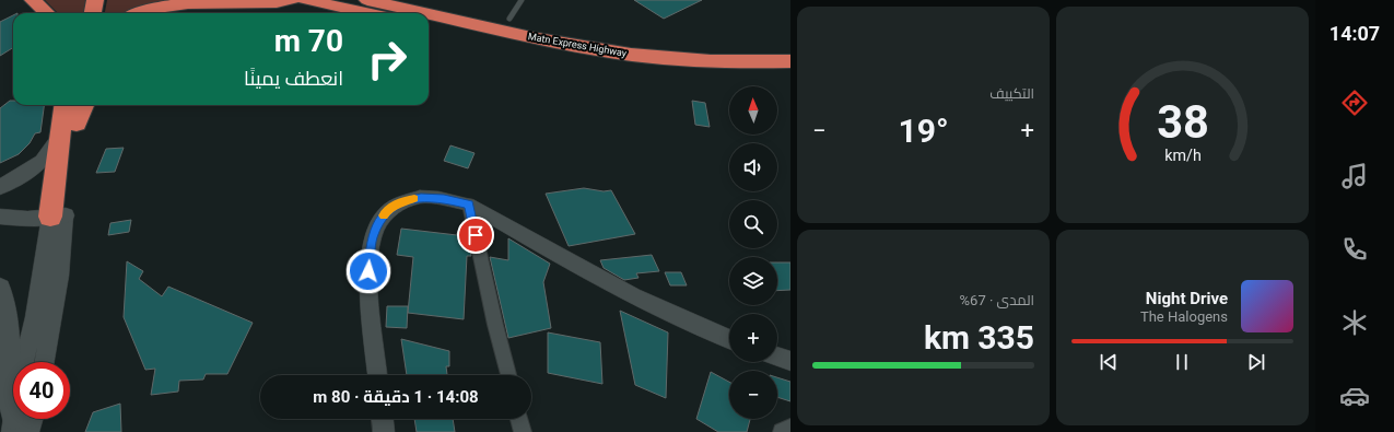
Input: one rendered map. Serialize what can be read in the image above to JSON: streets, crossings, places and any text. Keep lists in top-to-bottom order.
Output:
{
  "streets": {
    "highway": ["Matn Express Highway"]
  },
  "north": "top",
  "page": {
    "tabs": "14:07",
    "tile": [
      "التكييف",
      ["المدى · 67%", "335 km"]
    ],
    "turn": ["70 m", "انعطف يمينًا"],
    "map_buttons": ["+", "−"],
    "heat": ["−", "19°", "+"],
    "song": ["Night Drive", "The Halogens"],
    "limit": "40",
    "trip": "14:08 · 1 دقيقة · 80 m",
    "gauge": ["38", "km/h"]
  }
}
